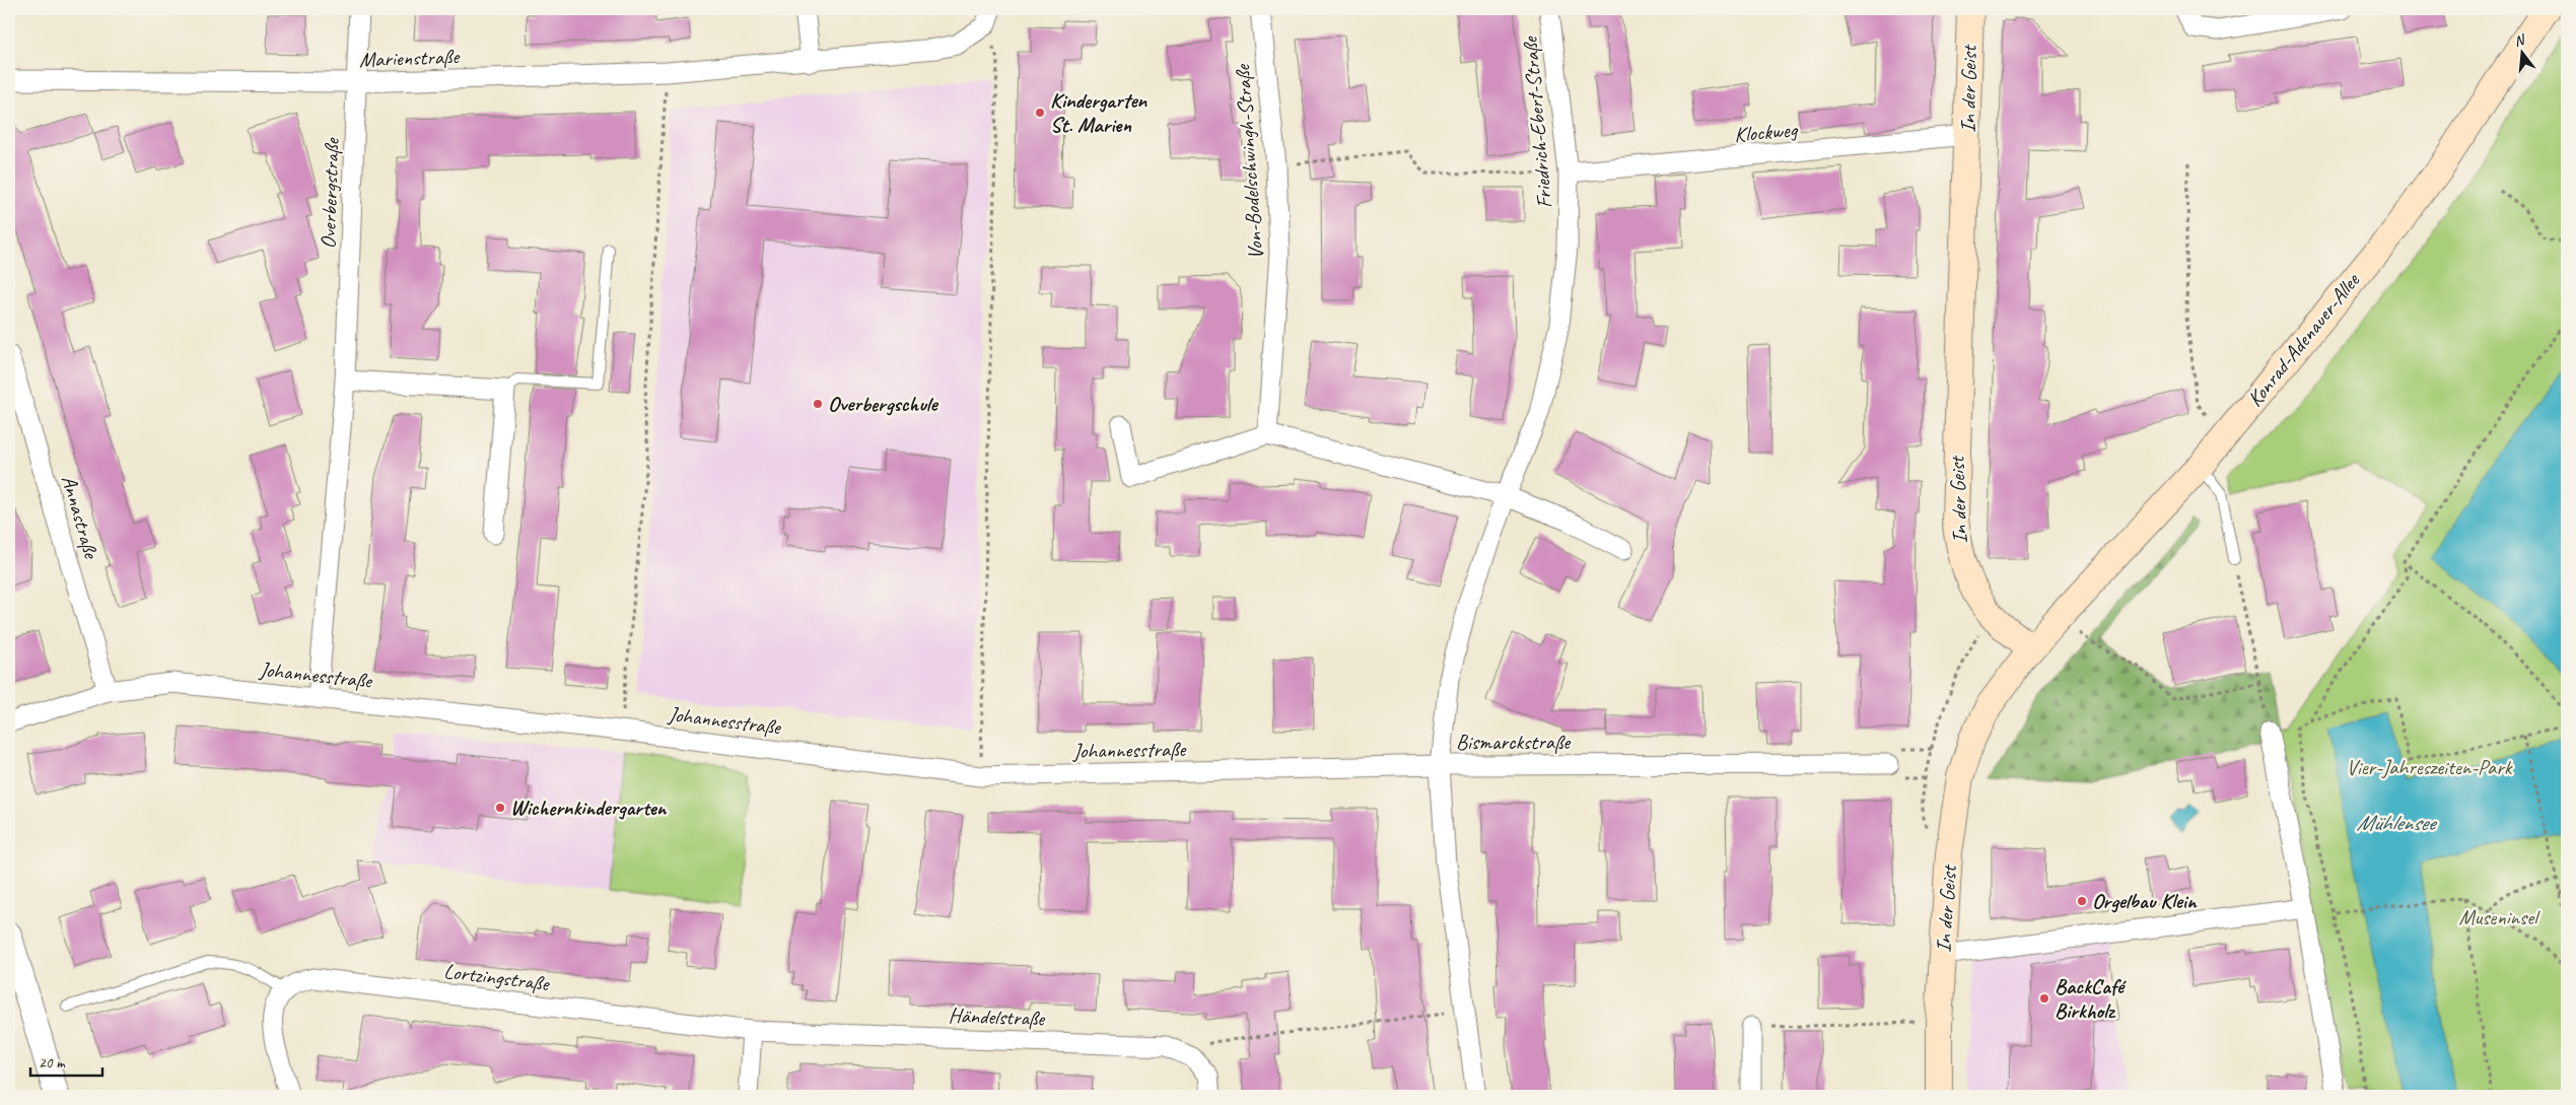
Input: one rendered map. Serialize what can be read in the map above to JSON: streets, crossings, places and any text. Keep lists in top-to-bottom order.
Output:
{
  "streets": {
    "main road": ["In der Geist", "Konrad-Adenauer-Allee"],
    "street": [
      "Marienstraße",
      "Friedrich-Ebert-Straße",
      "Klockweg",
      "Von-Bodelschwingh-Straße",
      "Overbergstraße",
      "Annastraße",
      "Johannesstraße",
      "Bismarckstraße",
      "Lortzingstraße",
      "Händelstraße"
    ]
  },
  "crossings": [
    ["Marienstraße", "Overbergstraße"],
    ["In der Geist", "Klockweg"],
    ["In der Geist", "Konrad-Adenauer-Allee"],
    ["Friedrich-Ebert-Straße", "Klockweg"],
    ["Friedrich-Ebert-Straße", "Johannesstraße"],
    ["Friedrich-Ebert-Straße", "Bismarckstraße"],
    ["Overbergstraße", "Johannesstraße"],
    ["Annastraße", "Johannesstraße"],
    ["Johannesstraße", "Bismarckstraße"],
    ["Lortzingstraße", "Händelstraße"]
  ],
  "water": ["Mühlensee"],
  "parks": ["Vier-Jahreszeiten-Park", "Museninsel"],
  "places": [
    "Kindergarten St. Marien",
    "Overbergschule",
    "Wichernkindergarten",
    "Orgelbau Klein",
    "BackCafé Birkholz"
  ],
  "scale_bar": "20 m",
  "north": "top"
}
